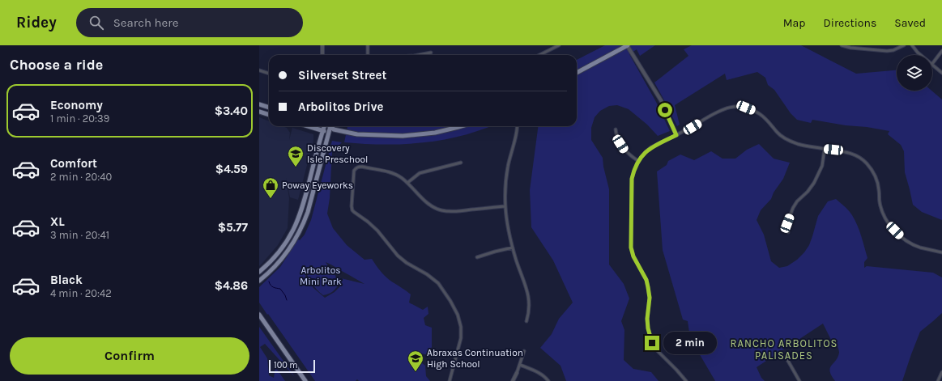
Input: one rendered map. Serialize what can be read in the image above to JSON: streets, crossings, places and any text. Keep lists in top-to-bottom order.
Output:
{
  "districts": ["RANCHO ARBOLITOS PALISADES"],
  "parks": ["Arbolitos Mini Park"],
  "places": {
    "school or university": ["Discovery Isle Preschool", "Abraxas Continuation High School"],
    "shop": ["Poway Eyeworks"]
  },
  "scale_bar": "100 m",
  "page": {
    "header": "Ridey",
    "search": "Search here",
    "nav": ["Map", "Directions", "Saved"],
    "heading": "Choose a ride",
    "banner": ["Silverset Street", "Arbolitos Drive"],
    "list": [
      {
        "name": "Economy",
        "note": "1 min · 20:39",
        "value": "$3.40"
      },
      {
        "name": "Comfort",
        "note": "2 min · 20:40",
        "value": "$4.59"
      },
      {
        "name": "XL",
        "note": "3 min · 20:41",
        "value": "$5.77"
      },
      {
        "name": "Black",
        "note": "4 min · 20:42",
        "value": "$4.86"
      }
    ],
    "buttons": "Confirm",
    "bubble": "2 min",
    "scale": "100 m"
  }
}
